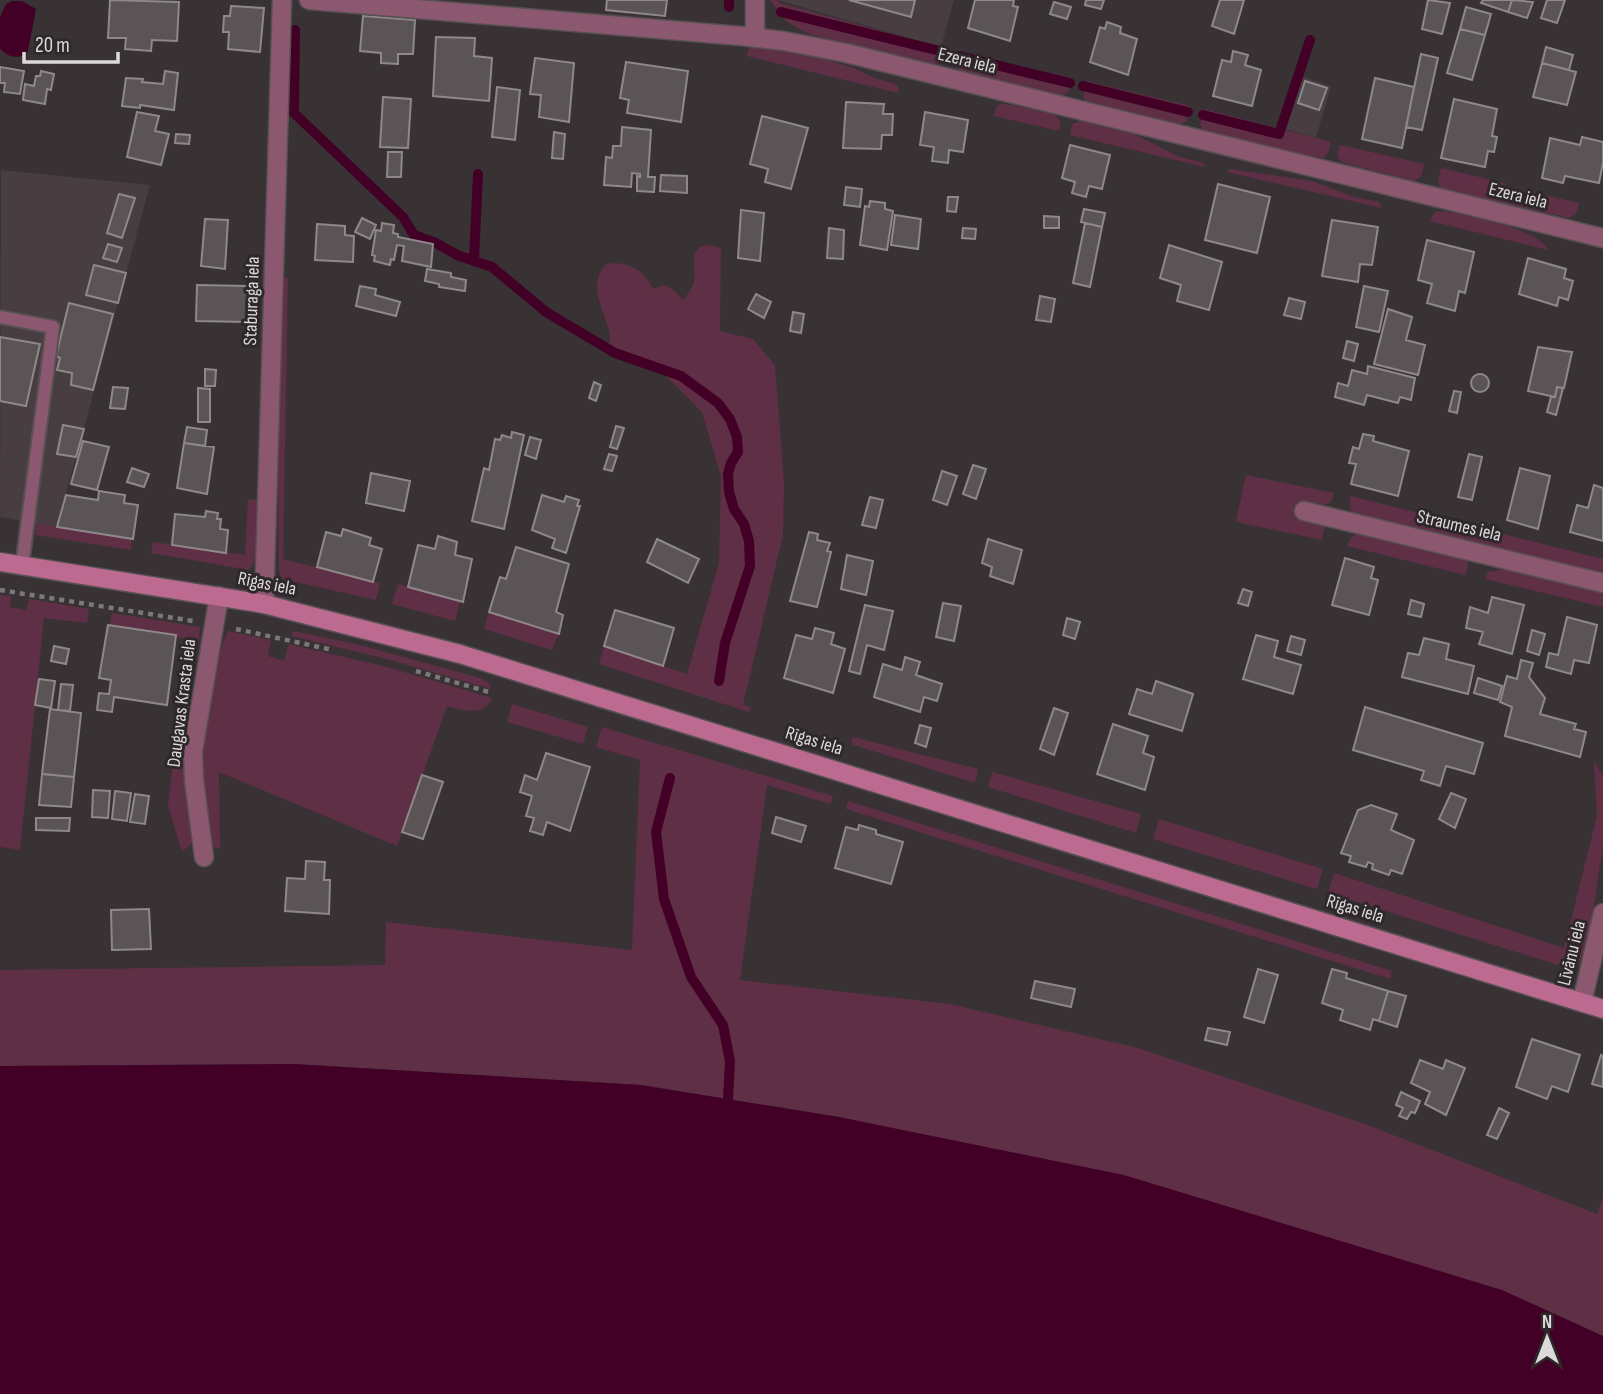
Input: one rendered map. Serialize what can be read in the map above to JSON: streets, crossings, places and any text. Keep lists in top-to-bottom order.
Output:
{
  "streets": {
    "main road": ["Rīgas iela"],
    "street": [
      "Ezera iela",
      "Staburaga iela",
      "Straumes iela",
      "Daugavas Krasta iela",
      "Līvānu iela"
    ]
  },
  "crossings": [
    ["Staburaga iela", "Rīgas iela"],
    ["Rīgas iela", "Daugavas Krasta iela"],
    ["Rīgas iela", "Līvānu iela"]
  ],
  "scale_bar": "20 m",
  "north": "top"
}
